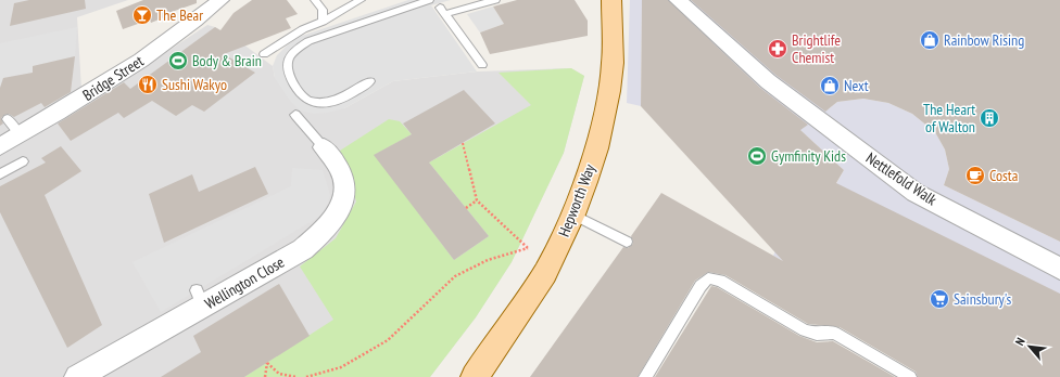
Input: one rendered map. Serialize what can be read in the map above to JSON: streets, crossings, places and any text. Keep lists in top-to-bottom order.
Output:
{
  "streets": {
    "main road": ["Hepworth Way"],
    "street": ["Bridge Street", "Nettlefold Walk", "Wellington Close"]
  },
  "places": {
    "bar": ["The Bear"],
    "shop": ["Rainbow Rising", "Next"],
    "pharmacy": ["Brightlife Chemist"],
    "sports": ["Body & Brain", "Gymfinity Kids"],
    "restaurant": ["Sushi Wakyo"],
    "building": ["The Heart of Walton"],
    "cafe": ["Costa"],
    "supermarket": ["Sainsbury's"]
  },
  "north": "top left"
}
